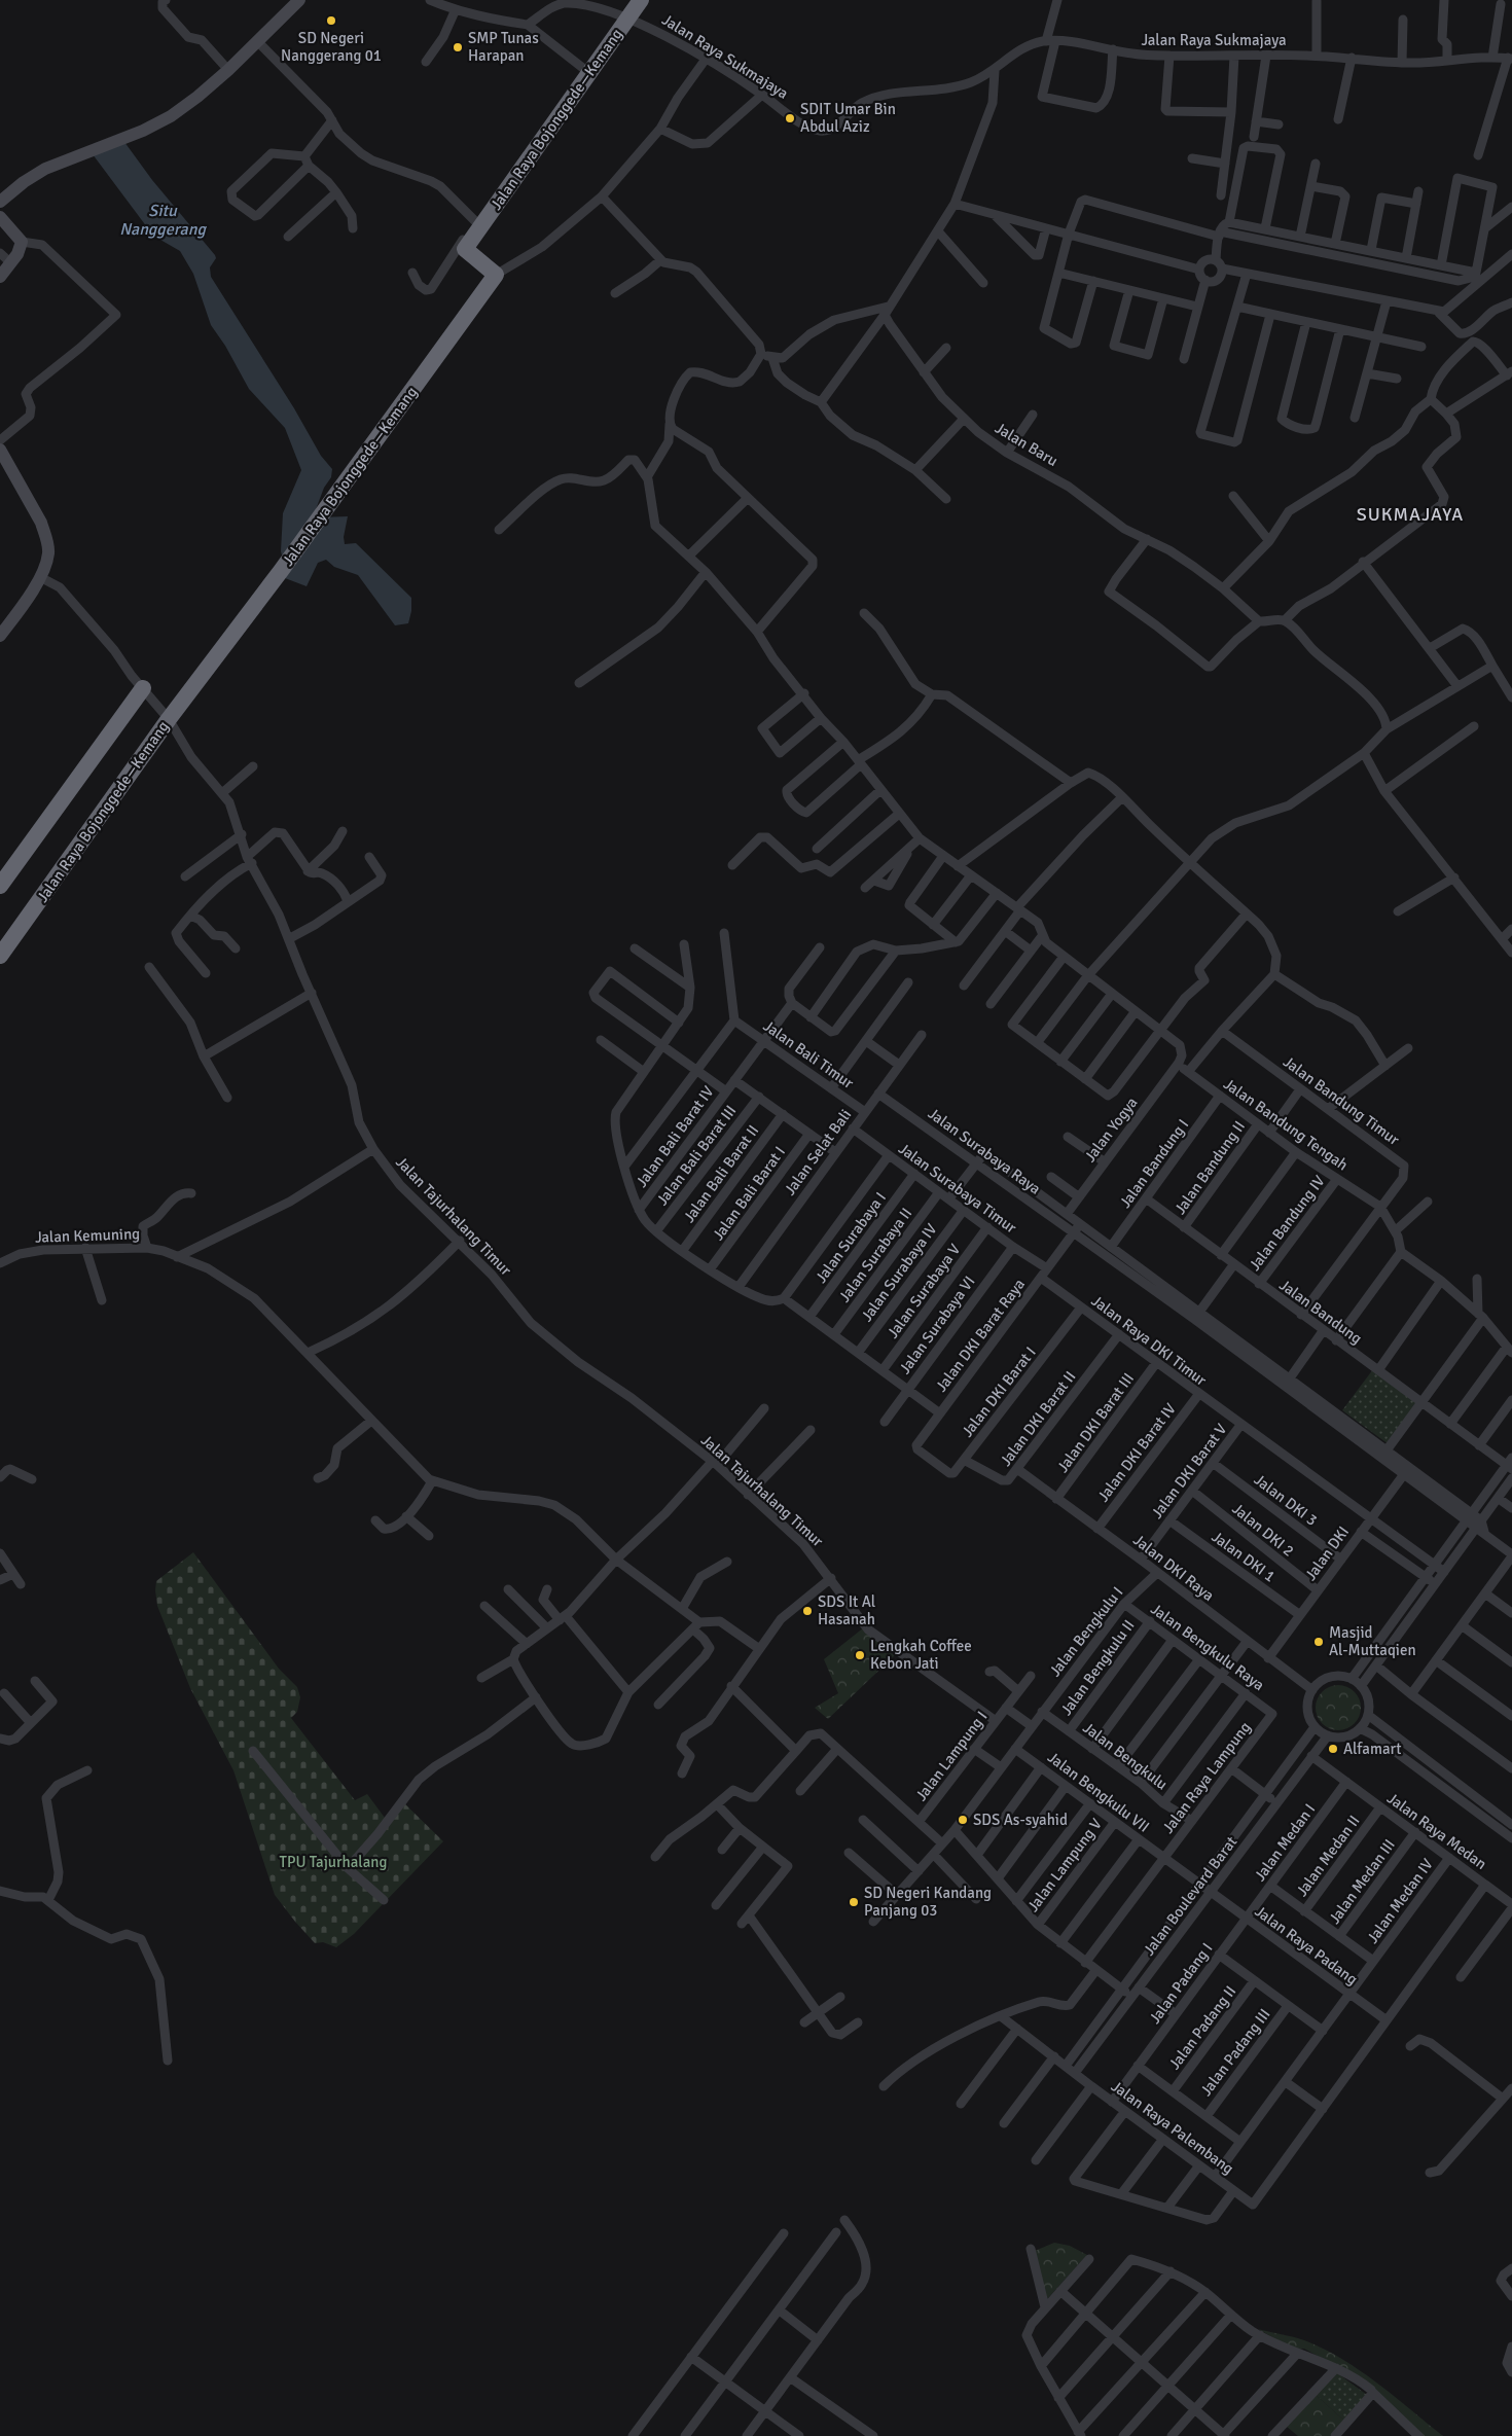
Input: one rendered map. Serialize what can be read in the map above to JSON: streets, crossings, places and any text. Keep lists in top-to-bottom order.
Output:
{
  "streets": {
    "highway": ["Jalan Raya Bojonggede—Kemang"],
    "street": [
      "Jalan Raya Sukmajaya",
      "Jalan Baru",
      "Jalan Bali Timur",
      "Jalan Bandung Timur",
      "Jalan Bandung Tengah",
      "Jalan Yogya",
      "Jalan Bali Barat IV",
      "Jalan Surabaya Raya",
      "Jalan Selat Bali",
      "Jalan Bali Barat III",
      "Jalan Bandung I",
      "Jalan Bandung II",
      "Jalan Bali Barat II",
      "Jalan Surabaya Timur",
      "Jalan Bali Barat I",
      "Jalan Tajurhalang Timur",
      "Jalan Bandung IV",
      "Jalan Kemuning",
      "Jalan Surabaya I",
      "Jalan Surabaya II",
      "Jalan Surabaya IV",
      "Jalan Surabaya V",
      "Jalan Bandung",
      "Jalan Surabaya VI",
      "Jalan DKI Barat Raya",
      "Jalan Raya DKI Timur",
      "Jalan DKI Barat I",
      "Jalan DKI Barat II",
      "Jalan DKI Barat III",
      "Jalan DKI Barat IV",
      "Jalan DKI Barat V",
      "Jalan DKI 3",
      "Jalan DKI 2",
      "Jalan DKI",
      "Jalan DKI 1",
      "Jalan DKI Raya",
      "Jalan Bengkulu I",
      "Jalan Bengkulu Raya",
      "Jalan Bengkulu II",
      "Jalan Lampung I",
      "Jalan Bengkulu",
      "Jalan Raya Lampung",
      "Jalan Bengkulu VII",
      "Jalan Raya Medan",
      "Jalan Medan I",
      "Jalan Medan II",
      "Jalan Lampung V",
      "Jalan Medan III",
      "Jalan Boulevard Barat",
      "Jalan Medan IV",
      "Jalan Raya Padang",
      "Jalan Padang I",
      "Jalan Padang II",
      "Jalan Padang III",
      "Jalan Raya Palembang"
    ]
  },
  "crossings": [
    ["Jalan Raya Sukmajaya", "Jalan Raya Bojonggede—Kemang"],
    ["Jalan Raya Bojonggede—Kemang", "Jalan Tajurhalang Timur"],
    ["Jalan Bali Timur", "Jalan Bali Barat IV"],
    ["Jalan Bali Timur", "Jalan Selat Bali"],
    ["Jalan Bandung Timur", "Jalan Bandung Tengah"],
    ["Jalan Bandung Tengah", "Jalan Yogya"],
    ["Jalan Bandung Tengah", "Jalan Bandung I"],
    ["Jalan Bandung Tengah", "Jalan Bandung II"],
    ["Jalan Bandung Tengah", "Jalan Bandung IV"],
    ["Jalan Surabaya Raya", "Jalan Selat Bali"],
    ["Jalan Surabaya Raya", "Jalan DKI Barat Raya"],
    ["Jalan Selat Bali", "Jalan Surabaya Timur"],
    ["Jalan Bandung I", "Jalan Bandung"],
    ["Jalan Bandung II", "Jalan Bandung"],
    ["Jalan Surabaya Timur", "Jalan Surabaya I"],
    ["Jalan Surabaya Timur", "Jalan Surabaya II"],
    ["Jalan Surabaya Timur", "Jalan Surabaya IV"],
    ["Jalan Surabaya Timur", "Jalan Surabaya V"],
    ["Jalan Surabaya Timur", "Jalan Surabaya VI"],
    ["Jalan Surabaya Timur", "Jalan DKI Barat Raya"],
    ["Jalan Tajurhalang Timur", "Jalan Lampung I"],
    ["Jalan Bandung IV", "Jalan Bandung"],
    ["Jalan DKI Barat Raya", "Jalan Raya DKI Timur"],
    ["Jalan DKI Barat Raya", "Jalan DKI Barat I"],
    ["Jalan Raya DKI Timur", "Jalan DKI Barat I"],
    ["Jalan Raya DKI Timur", "Jalan DKI Barat II"],
    ["Jalan Raya DKI Timur", "Jalan DKI Barat III"],
    ["Jalan Raya DKI Timur", "Jalan DKI Barat IV"],
    ["Jalan Raya DKI Timur", "Jalan DKI Barat V"],
    ["Jalan Raya DKI Timur", "Jalan DKI"],
    ["Jalan DKI Barat I", "Jalan DKI Barat II"],
    ["Jalan DKI Barat II", "Jalan DKI Raya"],
    ["Jalan DKI Barat III", "Jalan DKI Raya"],
    ["Jalan DKI Barat IV", "Jalan DKI Raya"],
    ["Jalan DKI Barat V", "Jalan DKI 3"],
    ["Jalan DKI Barat V", "Jalan DKI 2"],
    ["Jalan DKI Barat V", "Jalan DKI 1"],
    ["Jalan DKI Barat V", "Jalan DKI Raya"],
    ["Jalan DKI 3", "Jalan DKI"],
    ["Jalan DKI 2", "Jalan DKI"],
    ["Jalan DKI", "Jalan DKI 1"],
    ["Jalan DKI", "Jalan DKI Raya"],
    ["Jalan DKI Raya", "Jalan Bengkulu I"],
    ["Jalan DKI Raya", "Jalan Boulevard Barat"],
    ["Jalan Bengkulu I", "Jalan Bengkulu Raya"],
    ["Jalan Bengkulu I", "Jalan Bengkulu"],
    ["Jalan Bengkulu Raya", "Jalan Bengkulu II"],
    ["Jalan Bengkulu Raya", "Jalan Raya Lampung"],
    ["Jalan Bengkulu II", "Jalan Bengkulu"],
    ["Jalan Bengkulu", "Jalan Raya Lampung"],
    ["Jalan Raya Lampung", "Jalan Bengkulu VII"],
    ["Jalan Bengkulu VII", "Jalan Lampung V"],
    ["Jalan Bengkulu VII", "Jalan Boulevard Barat"],
    ["Jalan Bengkulu VII", "Jalan Raya Padang"],
    ["Jalan Raya Medan", "Jalan Medan I"],
    ["Jalan Raya Medan", "Jalan Medan II"],
    ["Jalan Raya Medan", "Jalan Medan III"],
    ["Jalan Raya Medan", "Jalan Boulevard Barat"],
    ["Jalan Raya Medan", "Jalan Medan IV"],
    ["Jalan Raya Medan", "Jalan Raya Padang"],
    ["Jalan Medan I", "Jalan Medan II"],
    ["Jalan Medan I", "Jalan Raya Padang"],
    ["Jalan Medan I", "Jalan Padang I"],
    ["Jalan Medan II", "Jalan Medan III"],
    ["Jalan Medan III", "Jalan Medan IV"],
    ["Jalan Boulevard Barat", "Jalan Raya Padang"],
    ["Jalan Boulevard Barat", "Jalan Raya Palembang"],
    ["Jalan Medan IV", "Jalan Raya Padang"],
    ["Jalan Raya Padang", "Jalan Padang I"],
    ["Jalan Padang I", "Jalan Padang III"],
    ["Jalan Padang I", "Jalan Raya Palembang"],
    ["Jalan Padang II", "Jalan Padang III"]
  ],
  "districts": ["SUKMAJAYA"],
  "water": ["Situ Nanggerang"],
  "parks": ["TPU Tajurhalang"],
  "places": [
    "SD Negeri Nanggerang 01",
    "SMP Tunas Harapan",
    "SDIT Umar Bin Abdul Aziz",
    "SDS It Al Hasanah",
    "Masjid Al-Muttaqien",
    "Lengkah Coffee Kebon Jati",
    "Alfamart",
    "SDS As-syahid",
    "SD Negeri Kandang Panjang 03"
  ]
}
